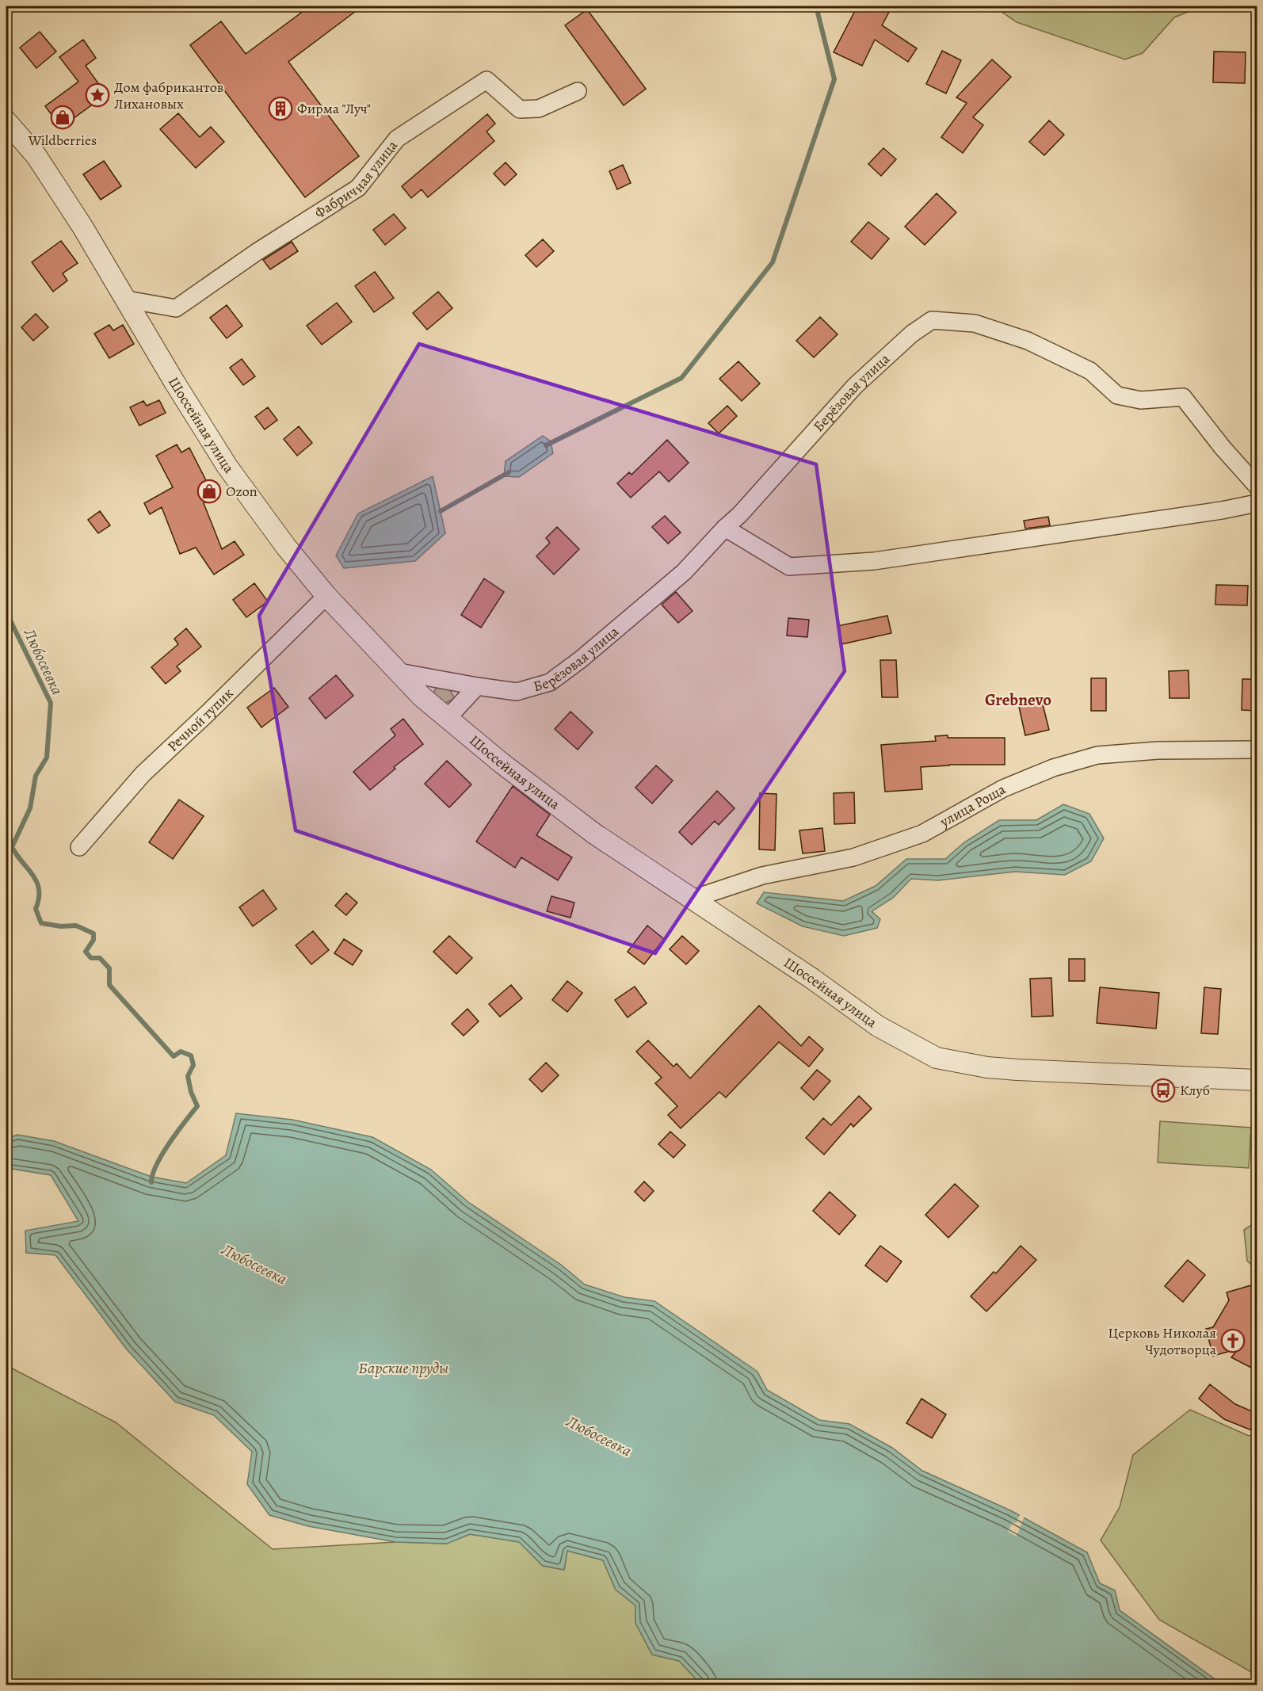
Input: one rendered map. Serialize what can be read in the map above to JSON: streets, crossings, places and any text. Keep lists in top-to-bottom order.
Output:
{
  "streets": {
    "street": [
      "Фабричная улица",
      "Берёзовая улица",
      "Шоссейная улица",
      "Речной тупик",
      "улица Роща"
    ]
  },
  "crossings": [
    ["Фабричная улица", "Шоссейная улица"],
    ["Берёзовая улица", "Шоссейная улица"],
    ["Шоссейная улица", "Речной тупик"],
    ["Шоссейная улица", "улица Роща"]
  ],
  "districts": ["Grebnevo"],
  "water": ["Любосеевка", "Барские пруды"],
  "places": {
    "place": ["Дом фабрикантов Лихановых"],
    "building": ["Фирма \"Луч\""],
    "shop": ["Wildberries", "Ozon"],
    "bus stop": ["Клуб"],
    "church": ["Церковь Николая Чудотворца"]
  }
}
